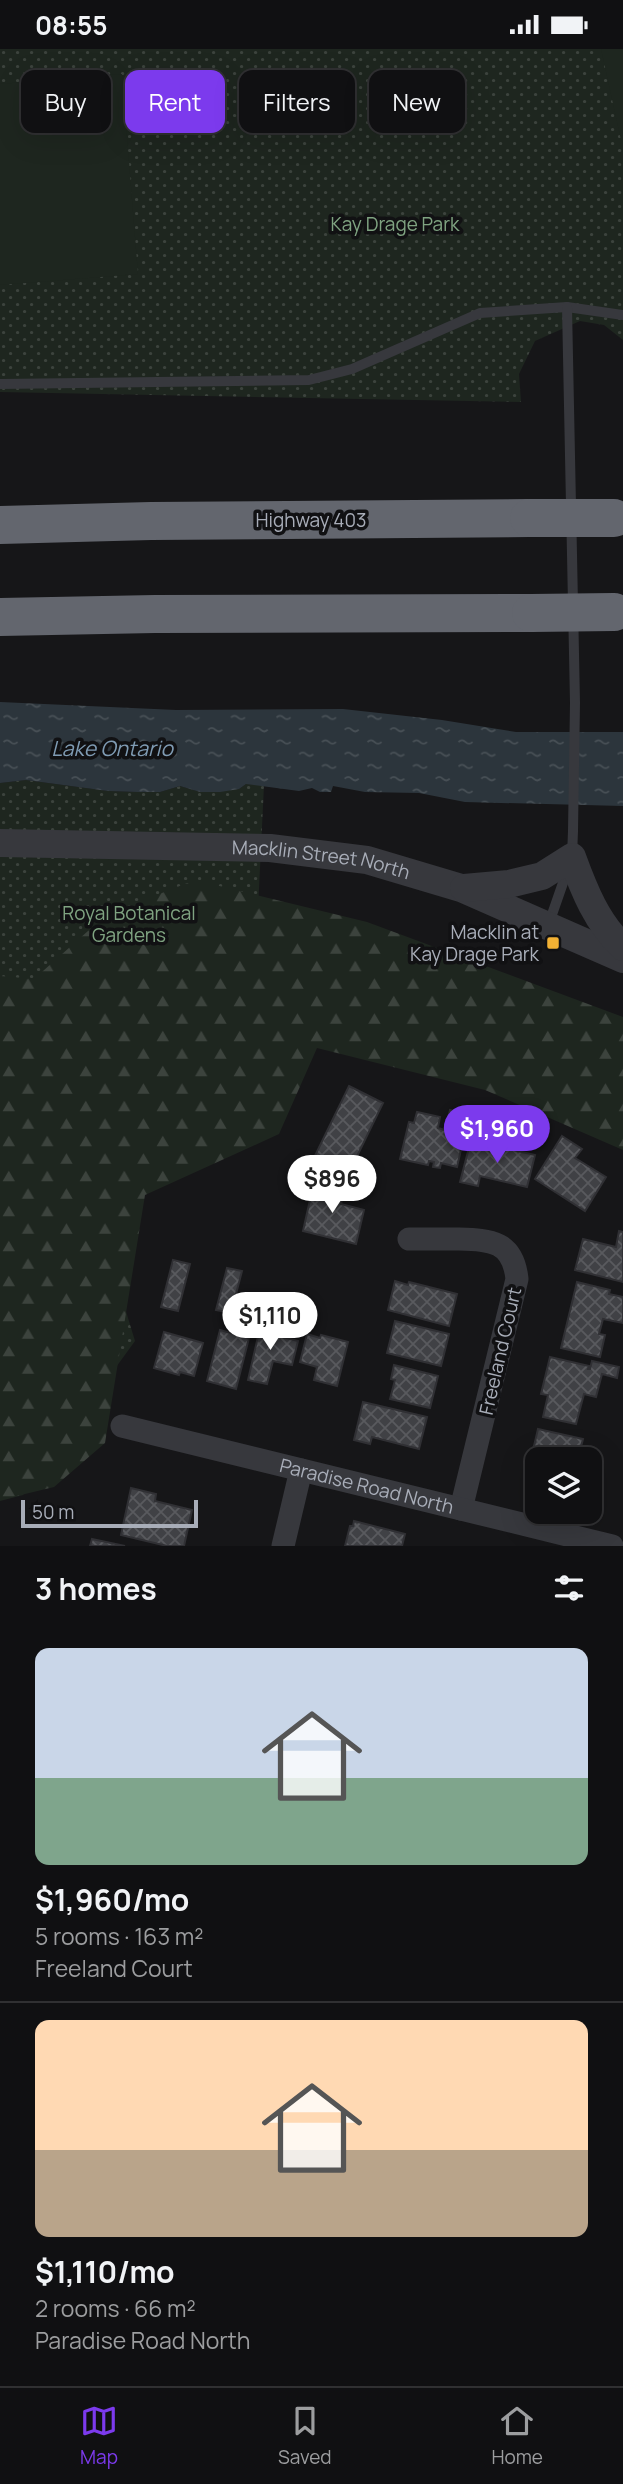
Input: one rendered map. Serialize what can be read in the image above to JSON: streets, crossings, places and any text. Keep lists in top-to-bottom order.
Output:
{
  "streets": {
    "highway": ["Highway 403"],
    "street": ["Macklin Street North", "Freeland Court", "Paradise Road North"]
  },
  "crossings": [
    ["Freeland Court", "Paradise Road North"]
  ],
  "water": ["Lake Ontario"],
  "parks": ["Kay Drage Park", "Royal Botanical Gardens"],
  "places": {
    "transit": ["Macklin at Kay Drage Park"]
  },
  "scale_bar": "50 m",
  "page": {
    "status": "08:55",
    "chip": [
      "Buy",
      "Rent",
      "Filters",
      "New"
    ],
    "price": ["$1,960", "$896", "$1,110"],
    "scale": "50 m",
    "heading": "3 homes",
    "list": [
      {
        "name": "$1,960/mo",
        "note": "5 rooms · 163 m² · Freeland Court"
      },
      {
        "name": "$1,110/mo",
        "note": "2 rooms · 66 m² · Paradise Road North"
      }
    ],
    "tabs": ["Map", "Saved", "Home"]
  }
}
